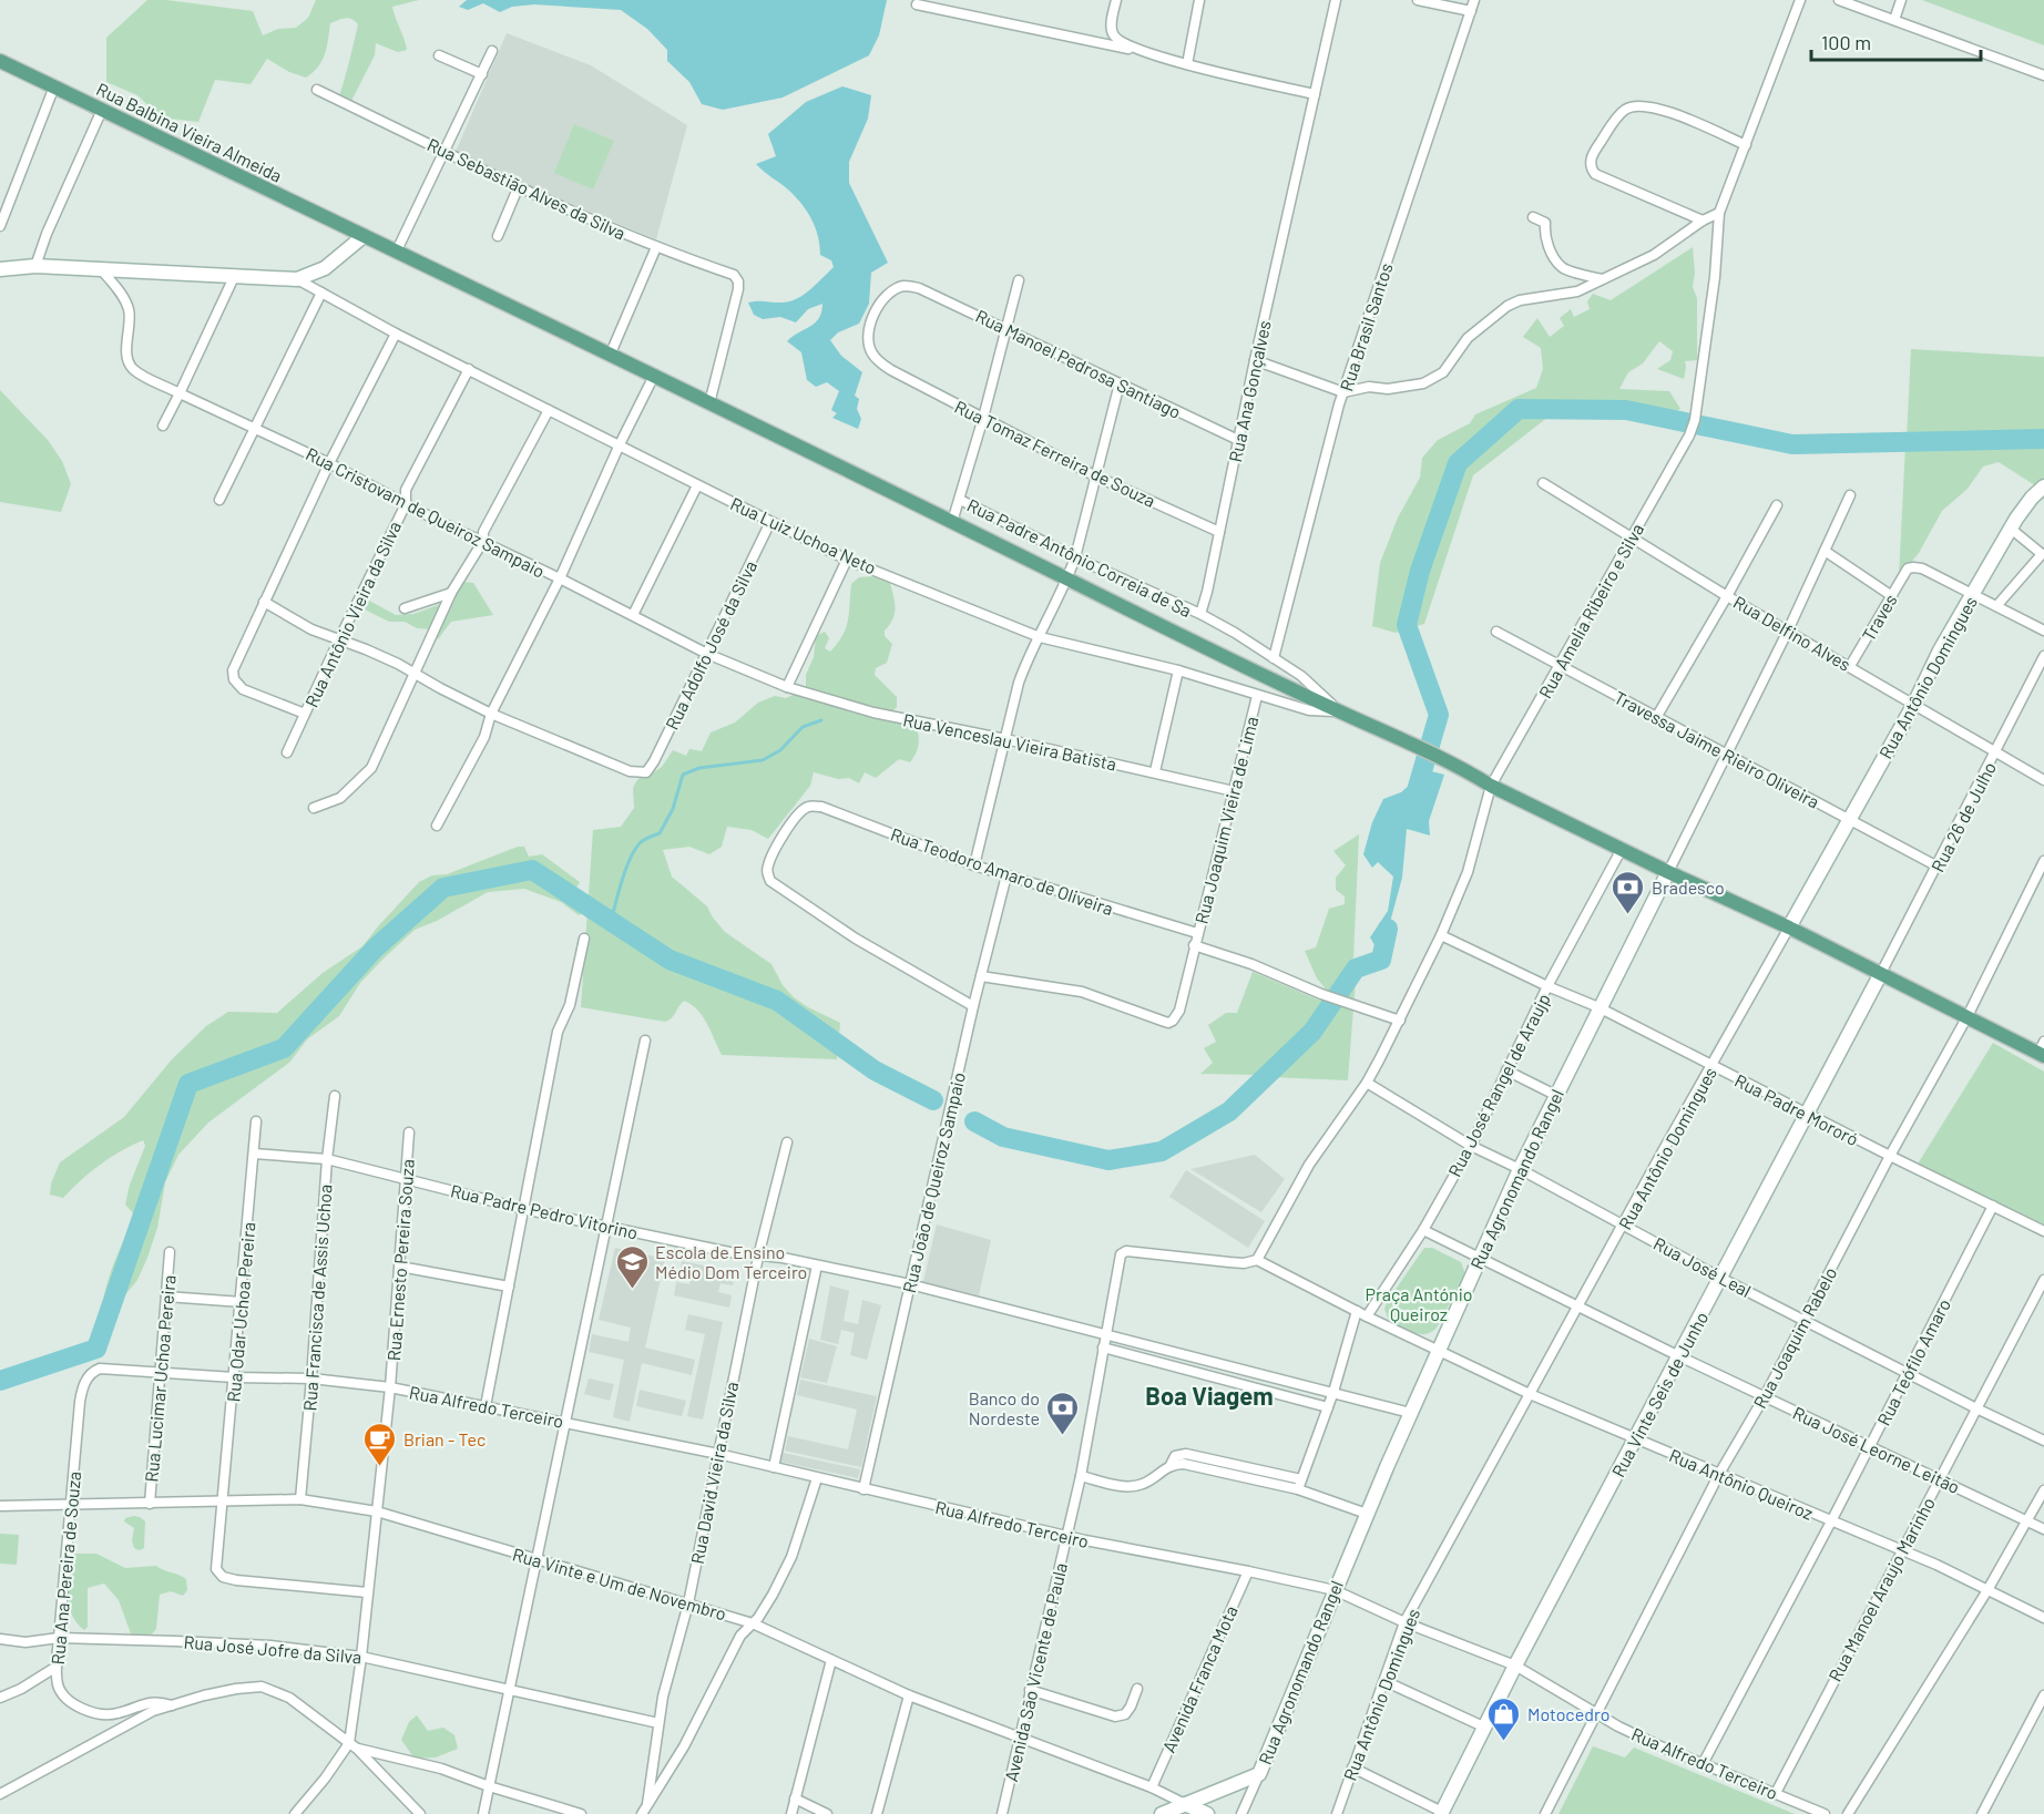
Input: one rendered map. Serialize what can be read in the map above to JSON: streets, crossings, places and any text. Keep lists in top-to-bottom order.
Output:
{
  "streets": {
    "main road": ["Rua Balbina Vieira Almeida"],
    "street": [
      "Rua Sebastião Alves da Silva",
      "Rua Brasil Santos",
      "Rua Manoel Pedrosa Santiago",
      "Rua Ana Gonçalves",
      "Rua Tomaz Ferreira de Souza",
      "Rua Cristovam de Queiroz Sampaio",
      "Rua Luiz Uchoa Neto",
      "Rua Padre Antônio Correia de Sa",
      "Rua Amelia Ribeiro e Silva",
      "Rua Antônio Vieira da Silva",
      "Traves",
      "Rua Delfino Alves",
      "Rua Adolfo José da Silva",
      "Rua Antônio Domingues",
      "Rua Venceslau Vieira Batista",
      "Travessa Jaime Rieiro Oliveira",
      "Rua 26 de Julho",
      "Rua Joaquim Vieira de Lima",
      "Rua Teodoro Amaro de Oliveira",
      "Rua José Rangel de Araujp",
      "Rua Padre Mororó",
      "Rua Agronomando Rangel",
      "Rua João de Queiroz Sampaio",
      "Rua Padre Pedro Vitorino",
      "Rua Ernesto Pereira Souza",
      "Rua José Leal",
      "Rua Francisca de Assis Uchoa",
      "Rua Odar Uchoa Pereira",
      "Rua Joaquim Rabelo",
      "Rua Teófilo Amaro",
      "Rua Lucimar Uchoa Pereira",
      "Rua Vinte Seis de Junho",
      "Rua Alfredo Terceiro",
      "Rua José Leorne Leitão",
      "Rua David Vieira da Silva",
      "Rua Antônio Queiroz",
      "Rua Ana Pereira de Souza",
      "Rua Vinte e Um de Novembro",
      "Rua Manoel Araujo Marinho",
      "Rua José Jofre da Silva",
      "Avenida São Vicente de Paula",
      "Avenida Franca Mota"
    ]
  },
  "crossings": [
    ["Rua Balbina Vieira Almeida", "Rua Sebastião Alves da Silva"],
    ["Rua Balbina Vieira Almeida", "Rua Luiz Uchoa Neto"],
    ["Rua Balbina Vieira Almeida", "Rua Amelia Ribeiro e Silva"],
    ["Rua Balbina Vieira Almeida", "Rua Antônio Domingues"],
    ["Rua Balbina Vieira Almeida", "Rua 26 de Julho"],
    ["Rua Balbina Vieira Almeida", "Rua José Rangel de Araujp"],
    ["Rua Balbina Vieira Almeida", "Rua Agronomando Rangel"],
    ["Rua Balbina Vieira Almeida", "Rua Joaquim Rabelo"],
    ["Rua Balbina Vieira Almeida", "Rua Vinte Seis de Junho"],
    ["Rua Manoel Pedrosa Santiago", "Rua Ana Gonçalves"],
    ["Rua Manoel Pedrosa Santiago", "Rua Tomaz Ferreira de Souza"],
    ["Rua Ana Gonçalves", "Rua Tomaz Ferreira de Souza"],
    ["Rua Ana Gonçalves", "Rua Padre Antônio Correia de Sa"],
    ["Rua Cristovam de Queiroz Sampaio", "Rua Antônio Vieira da Silva"],
    ["Rua Cristovam de Queiroz Sampaio", "Rua Adolfo José da Silva"],
    ["Rua Cristovam de Queiroz Sampaio", "Rua Venceslau Vieira Batista"],
    ["Rua Luiz Uchoa Neto", "Rua Antônio Vieira da Silva"],
    ["Rua Luiz Uchoa Neto", "Rua Adolfo José da Silva"],
    ["Rua Luiz Uchoa Neto", "Rua Joaquim Vieira de Lima"],
    ["Rua Amelia Ribeiro e Silva", "Rua Delfino Alves"],
    ["Rua Amelia Ribeiro e Silva", "Travessa Jaime Rieiro Oliveira"],
    ["Rua Amelia Ribeiro e Silva", "Rua Padre Mororó"],
    ["Rua Amelia Ribeiro e Silva", "Rua José Leal"],
    ["Rua Amelia Ribeiro e Silva", "Rua Antônio Queiroz"],
    ["Traves", "Rua Delfino Alves"],
    ["Traves", "Rua Antônio Domingues"],
    ["Rua Delfino Alves", "Rua Antônio Domingues"],
    ["Rua Delfino Alves", "Rua 26 de Julho"],
    ["Rua Delfino Alves", "Rua Agronomando Rangel"],
    ["Rua Antônio Domingues", "Travessa Jaime Rieiro Oliveira"],
    ["Rua Antônio Domingues", "Rua Padre Mororó"],
    ["Rua Antônio Domingues", "Rua José Leal"],
    ["Rua Antônio Domingues", "Rua Alfredo Terceiro"],
    ["Rua Antônio Domingues", "Rua José Leorne Leitão"],
    ["Rua Antônio Domingues", "Rua Antônio Queiroz"],
    ["Rua Venceslau Vieira Batista", "Rua Joaquim Vieira de Lima"],
    ["Travessa Jaime Rieiro Oliveira", "Rua 26 de Julho"],
    ["Travessa Jaime Rieiro Oliveira", "Rua Agronomando Rangel"],
    ["Rua 26 de Julho", "Rua Vinte Seis de Junho"],
    ["Rua Joaquim Vieira de Lima", "Rua Teodoro Amaro de Oliveira"],
    ["Rua Joaquim Vieira de Lima", "Rua João de Queiroz Sampaio"],
    ["Rua Teodoro Amaro de Oliveira", "Rua João de Queiroz Sampaio"],
    ["Rua José Rangel de Araujp", "Rua Padre Mororó"],
    ["Rua José Rangel de Araujp", "Rua José Leal"],
    ["Rua José Rangel de Araujp", "Rua José Leorne Leitão"],
    ["Rua José Rangel de Araujp", "Rua Antônio Queiroz"],
    ["Rua Padre Mororó", "Rua Agronomando Rangel"],
    ["Rua Padre Mororó", "Rua Joaquim Rabelo"],
    ["Rua Padre Mororó", "Rua Teófilo Amaro"],
    ["Rua Padre Mororó", "Rua Vinte Seis de Junho"],
    ["Rua Agronomando Rangel", "Rua Padre Pedro Vitorino"],
    ["Rua Agronomando Rangel", "Rua José Leal"],
    ["Rua Agronomando Rangel", "Rua Alfredo Terceiro"],
    ["Rua Agronomando Rangel", "Rua José Leorne Leitão"],
    ["Rua Agronomando Rangel", "Rua Antônio Queiroz"],
    ["Rua João de Queiroz Sampaio", "Rua Padre Pedro Vitorino"],
    ["Rua João de Queiroz Sampaio", "Rua Alfredo Terceiro"],
    ["Rua Padre Pedro Vitorino", "Rua Ernesto Pereira Souza"],
    ["Rua Padre Pedro Vitorino", "Rua Francisca de Assis Uchoa"],
    ["Rua Padre Pedro Vitorino", "Rua Odar Uchoa Pereira"],
    ["Rua Padre Pedro Vitorino", "Rua David Vieira da Silva"],
    ["Rua Padre Pedro Vitorino", "Avenida São Vicente de Paula"],
    ["Rua Ernesto Pereira Souza", "Rua Odar Uchoa Pereira"],
    ["Rua Ernesto Pereira Souza", "Rua Alfredo Terceiro"],
    ["Rua Ernesto Pereira Souza", "Rua Vinte e Um de Novembro"],
    ["Rua Ernesto Pereira Souza", "Rua José Jofre da Silva"],
    ["Rua José Leal", "Rua Joaquim Rabelo"],
    ["Rua José Leal", "Rua Teófilo Amaro"],
    ["Rua José Leal", "Rua Vinte Seis de Junho"],
    ["Rua José Leal", "Rua Manoel Araujo Marinho"],
    ["Rua Francisca de Assis Uchoa", "Rua Alfredo Terceiro"],
    ["Rua Francisca de Assis Uchoa", "Rua Vinte e Um de Novembro"],
    ["Rua Odar Uchoa Pereira", "Rua Alfredo Terceiro"],
    ["Rua Odar Uchoa Pereira", "Rua Vinte e Um de Novembro"],
    ["Rua Joaquim Rabelo", "Rua Alfredo Terceiro"],
    ["Rua Joaquim Rabelo", "Rua José Leorne Leitão"],
    ["Rua Joaquim Rabelo", "Rua Antônio Queiroz"],
    ["Rua Teófilo Amaro", "Rua Alfredo Terceiro"],
    ["Rua Teófilo Amaro", "Rua José Leorne Leitão"],
    ["Rua Teófilo Amaro", "Rua Antônio Queiroz"],
    ["Rua Lucimar Uchoa Pereira", "Rua Alfredo Terceiro"],
    ["Rua Lucimar Uchoa Pereira", "Rua Ana Pereira de Souza"],
    ["Rua Lucimar Uchoa Pereira", "Rua Vinte e Um de Novembro"],
    ["Rua Vinte Seis de Junho", "Rua Alfredo Terceiro"],
    ["Rua Vinte Seis de Junho", "Rua José Leorne Leitão"],
    ["Rua Vinte Seis de Junho", "Rua Antônio Queiroz"],
    ["Rua Alfredo Terceiro", "Rua David Vieira da Silva"],
    ["Rua Alfredo Terceiro", "Rua Ana Pereira de Souza"],
    ["Rua Alfredo Terceiro", "Rua Manoel Araujo Marinho"],
    ["Rua Alfredo Terceiro", "Avenida São Vicente de Paula"],
    ["Rua Alfredo Terceiro", "Avenida Franca Mota"],
    ["Rua José Leorne Leitão", "Rua Manoel Araujo Marinho"],
    ["Rua David Vieira da Silva", "Rua Vinte e Um de Novembro"],
    ["Rua David Vieira da Silva", "Rua José Jofre da Silva"],
    ["Rua Antônio Queiroz", "Rua Manoel Araujo Marinho"],
    ["Rua Ana Pereira de Souza", "Rua Vinte e Um de Novembro"],
    ["Rua Ana Pereira de Souza", "Rua José Jofre da Silva"],
    ["Rua Vinte e Um de Novembro", "Avenida São Vicente de Paula"],
    ["Rua Vinte e Um de Novembro", "Avenida Franca Mota"]
  ],
  "districts": ["Boa Viagem"],
  "parks": ["Praça António Queiroz"],
  "places": {
    "bank": ["Bradesco", "Banco do Nordeste"],
    "school or university": ["Escola de Ensino Médio Dom Terceiro"],
    "cafe": ["Brian - Tec"],
    "shop": ["Motocedro"]
  },
  "scale_bar": "100 m"
}
